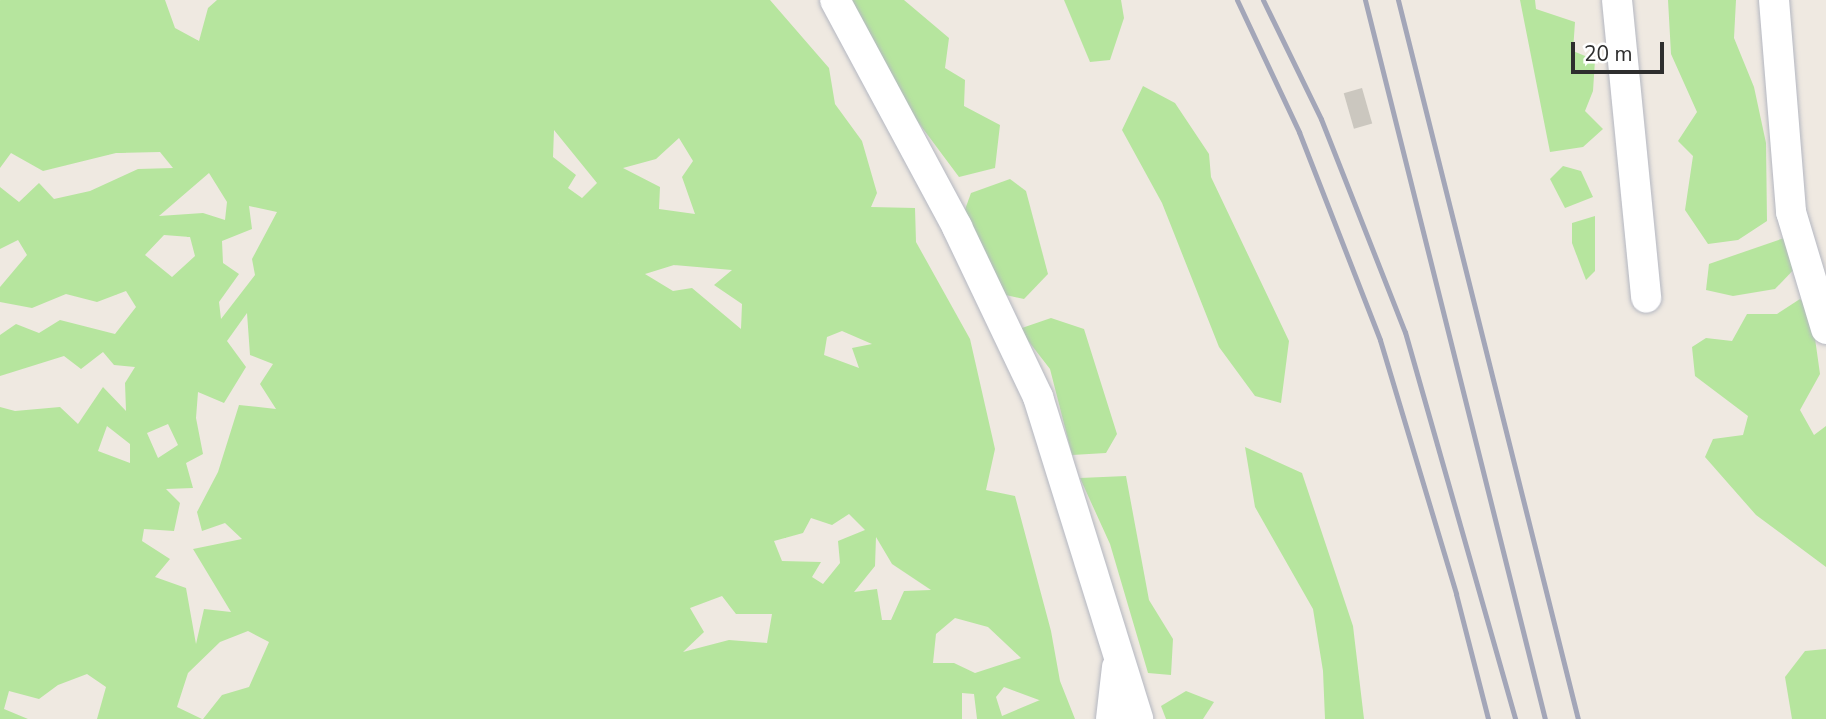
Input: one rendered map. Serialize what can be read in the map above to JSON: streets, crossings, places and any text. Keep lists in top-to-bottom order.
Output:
{
  "scale_bar": "20 m"
}
